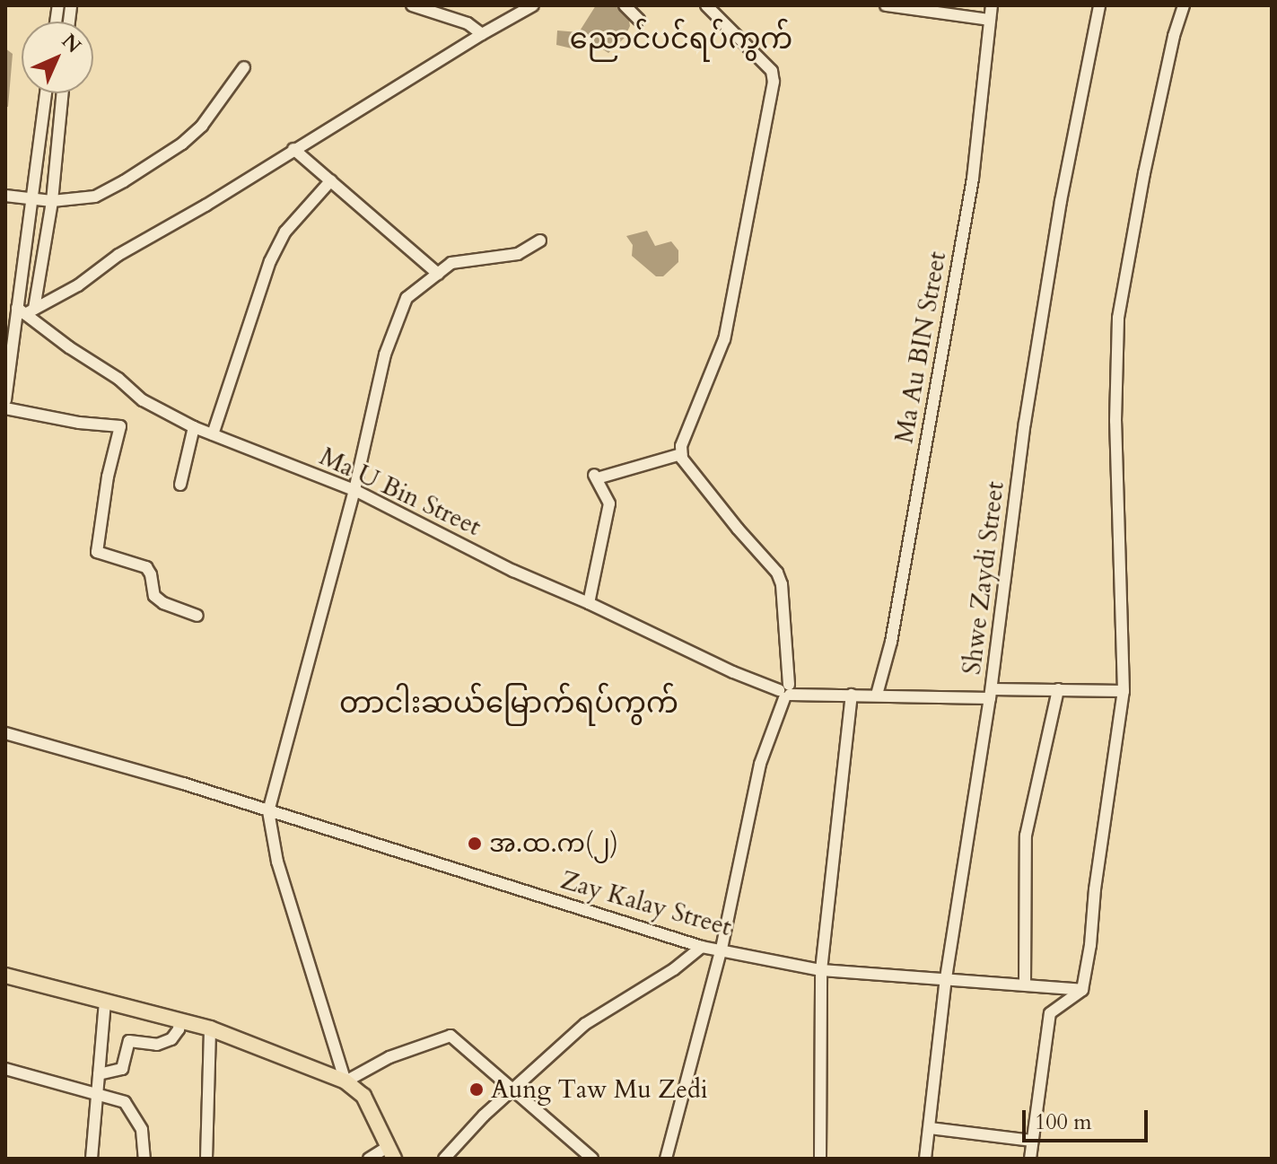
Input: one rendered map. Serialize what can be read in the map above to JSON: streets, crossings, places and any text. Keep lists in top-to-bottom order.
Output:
{
  "streets": {
    "street": [
      "Ma Au BIN Street",
      "Ma U Bin Street",
      "Shwe Zaydi Street",
      "Zay Kalay Street"
    ]
  },
  "crossings": [
    ["Ma Au BIN Street", "Ma U Bin Street"],
    ["Ma U Bin Street", "Shwe Zaydi Street"],
    ["Shwe Zaydi Street", "Zay Kalay Street"]
  ],
  "districts": ["ညောင်ပင်ရပ်ကွက်", "တာငါးဆယ်မြောက်ရပ်ကွက်"],
  "places": ["အ.ထ.က(၂)", "Aung Taw Mu Zedi"],
  "scale_bar": "100 m",
  "north": "top right"
}
